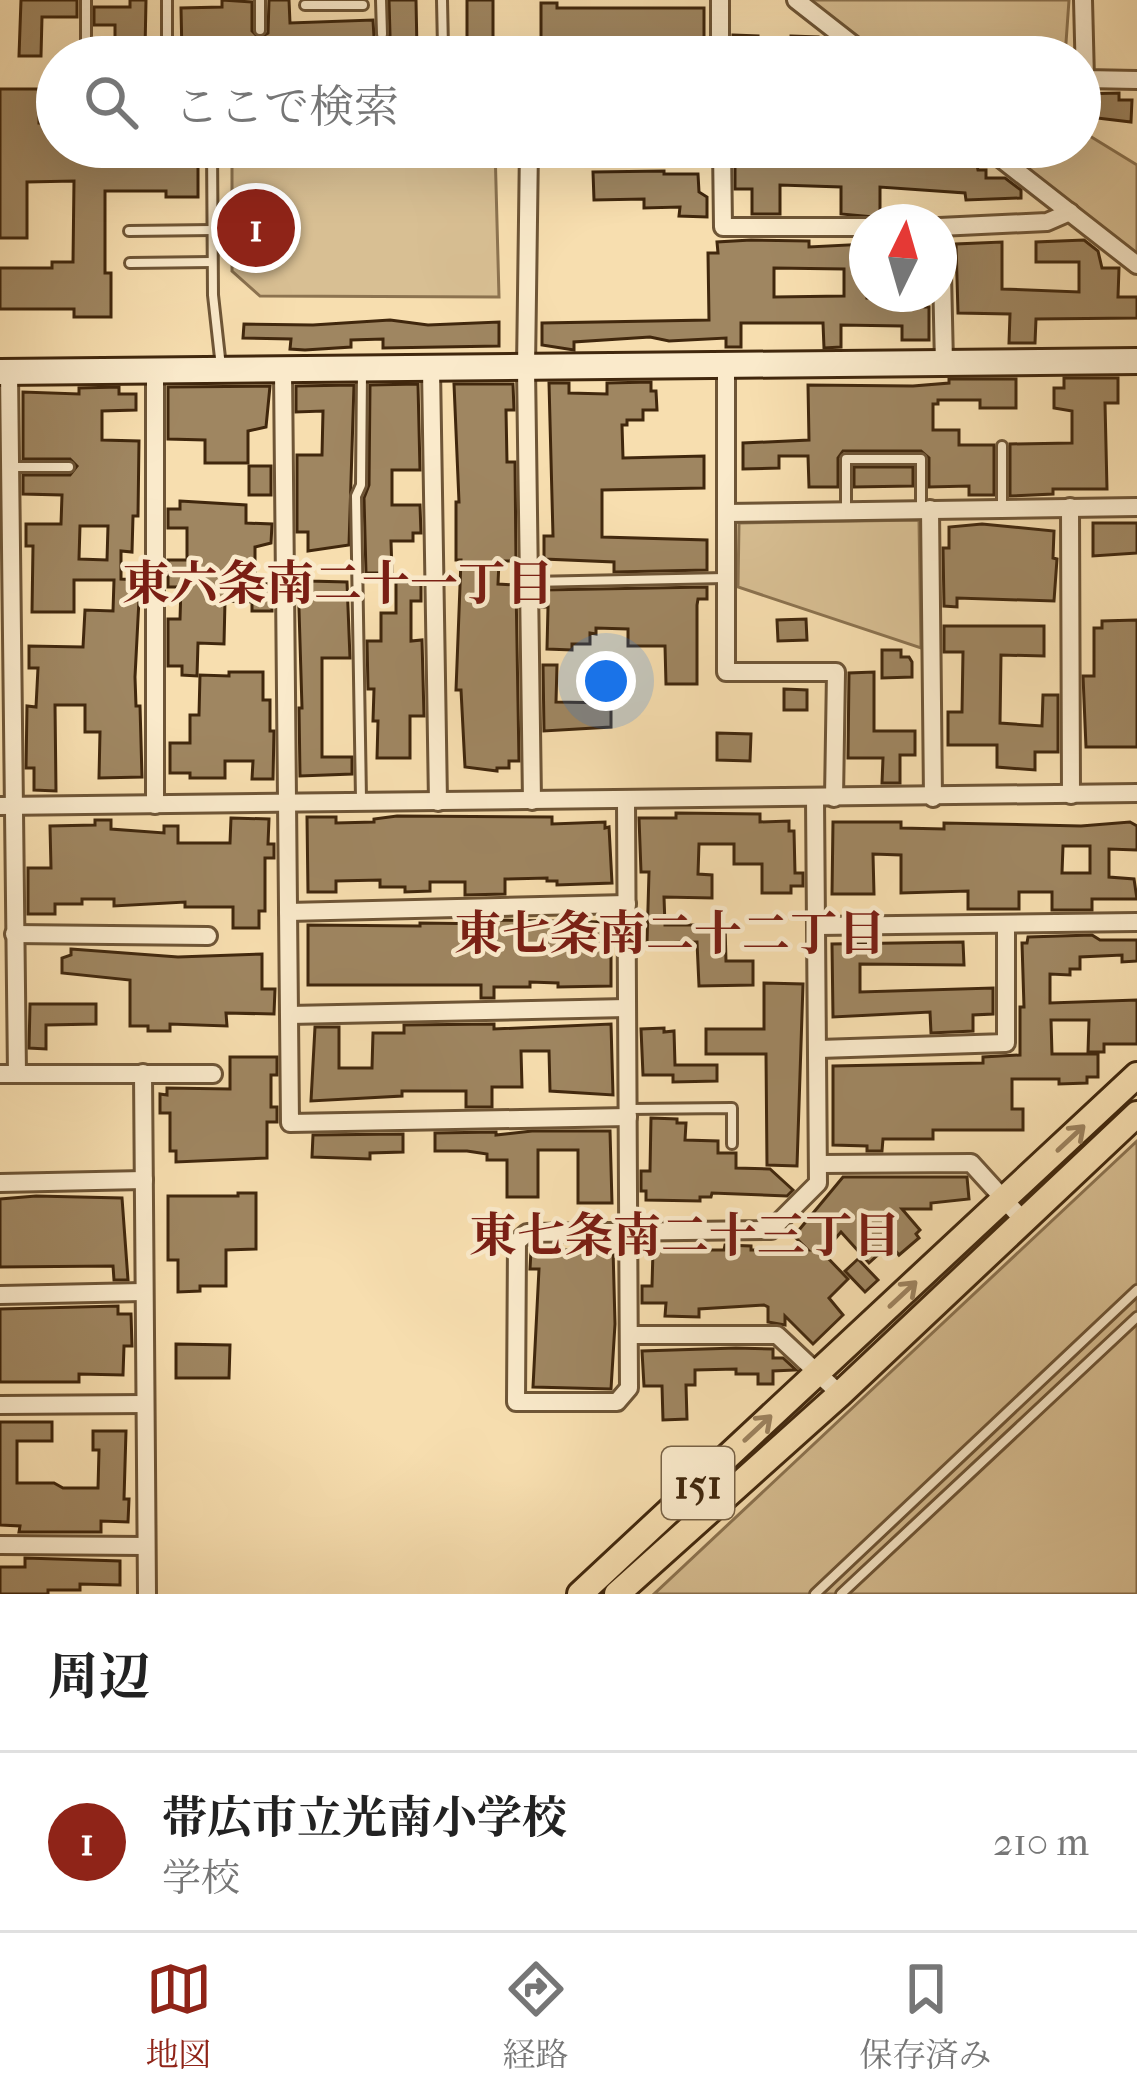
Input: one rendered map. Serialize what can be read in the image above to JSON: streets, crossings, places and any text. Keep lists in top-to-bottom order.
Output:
{
  "streets": {
    "main road": ["151"]
  },
  "districts": ["東六条南二十一丁目", "東七条南二十二丁目", "東七条南二十三丁目"],
  "north": "top",
  "page": {
    "search": "ここで検索",
    "pins": "1",
    "heading": "周辺",
    "list": [
      {
        "mark": "1",
        "name": "帯広市立光南小学校",
        "note": "学校",
        "value": "210 m"
      }
    ],
    "nav": ["地図", "経路", "保存済み"]
  }
}
